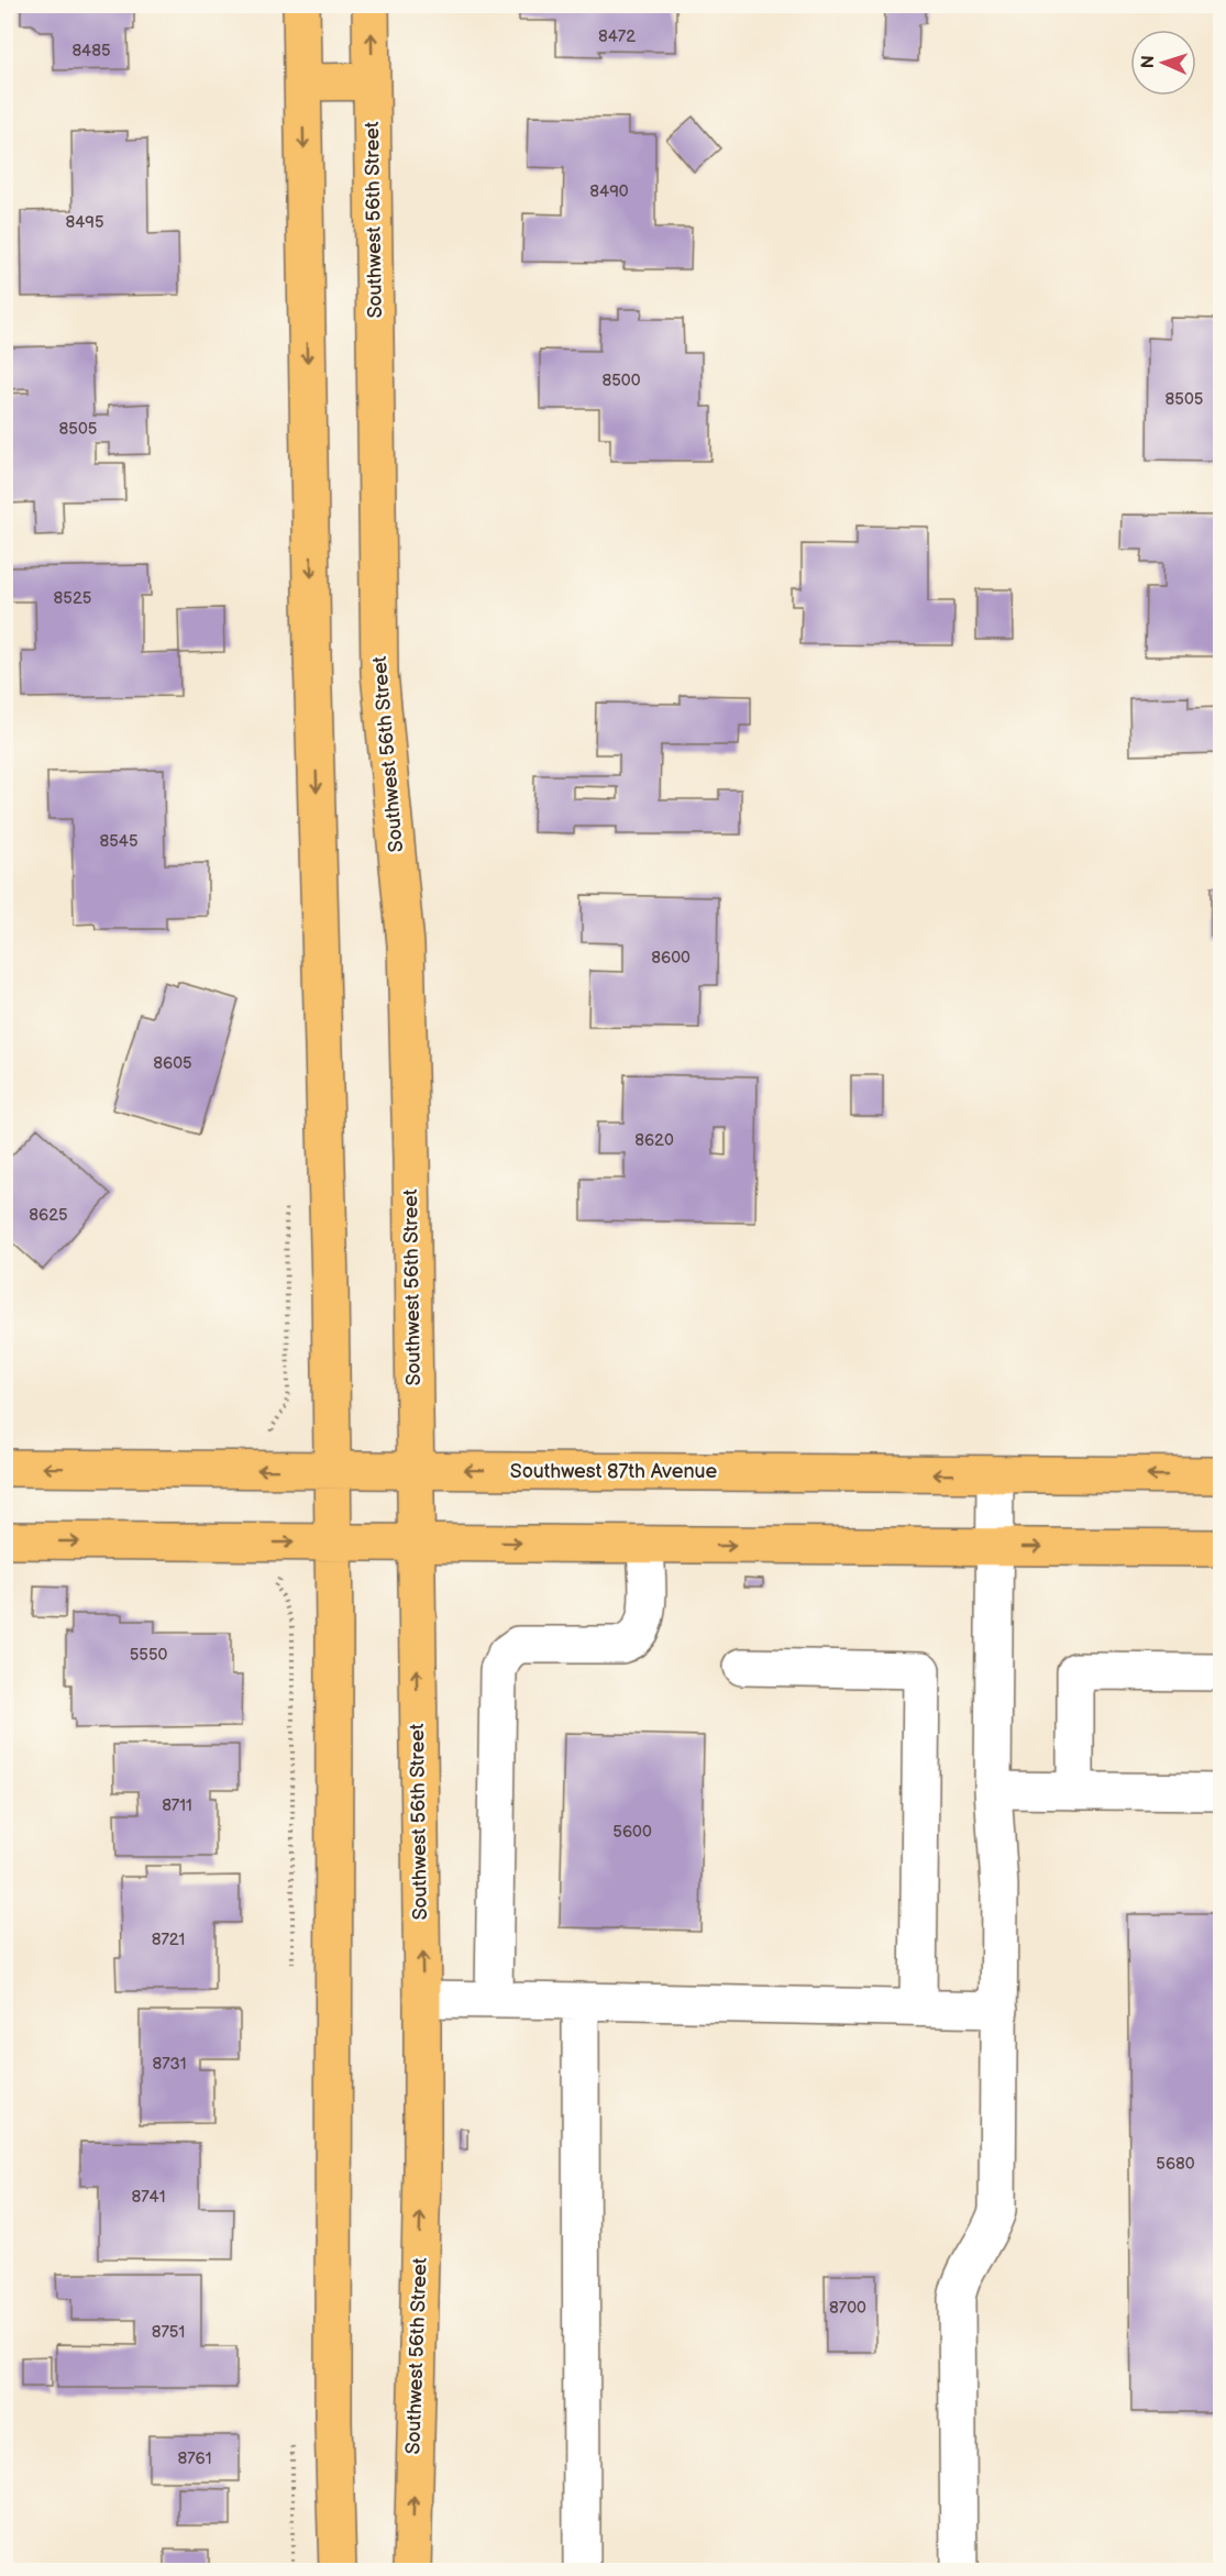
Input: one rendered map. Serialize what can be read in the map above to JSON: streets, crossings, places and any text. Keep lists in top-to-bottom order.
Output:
{
  "streets": {
    "main road": ["Southwest 56th Street", "Southwest 87th Avenue"]
  },
  "crossings": [
    ["Southwest 56th Street", "Southwest 87th Avenue"]
  ],
  "house_numbers": [
    "8472",
    "8485",
    "8490",
    "8495",
    "8500",
    "8505",
    "8505",
    "8525",
    "8545",
    "8600",
    "8605",
    "8620",
    "8625",
    "5550",
    "8711",
    "5600",
    "8721",
    "8731",
    "5680",
    "8741",
    "8700",
    "8751",
    "8761"
  ],
  "north": "left"
}
